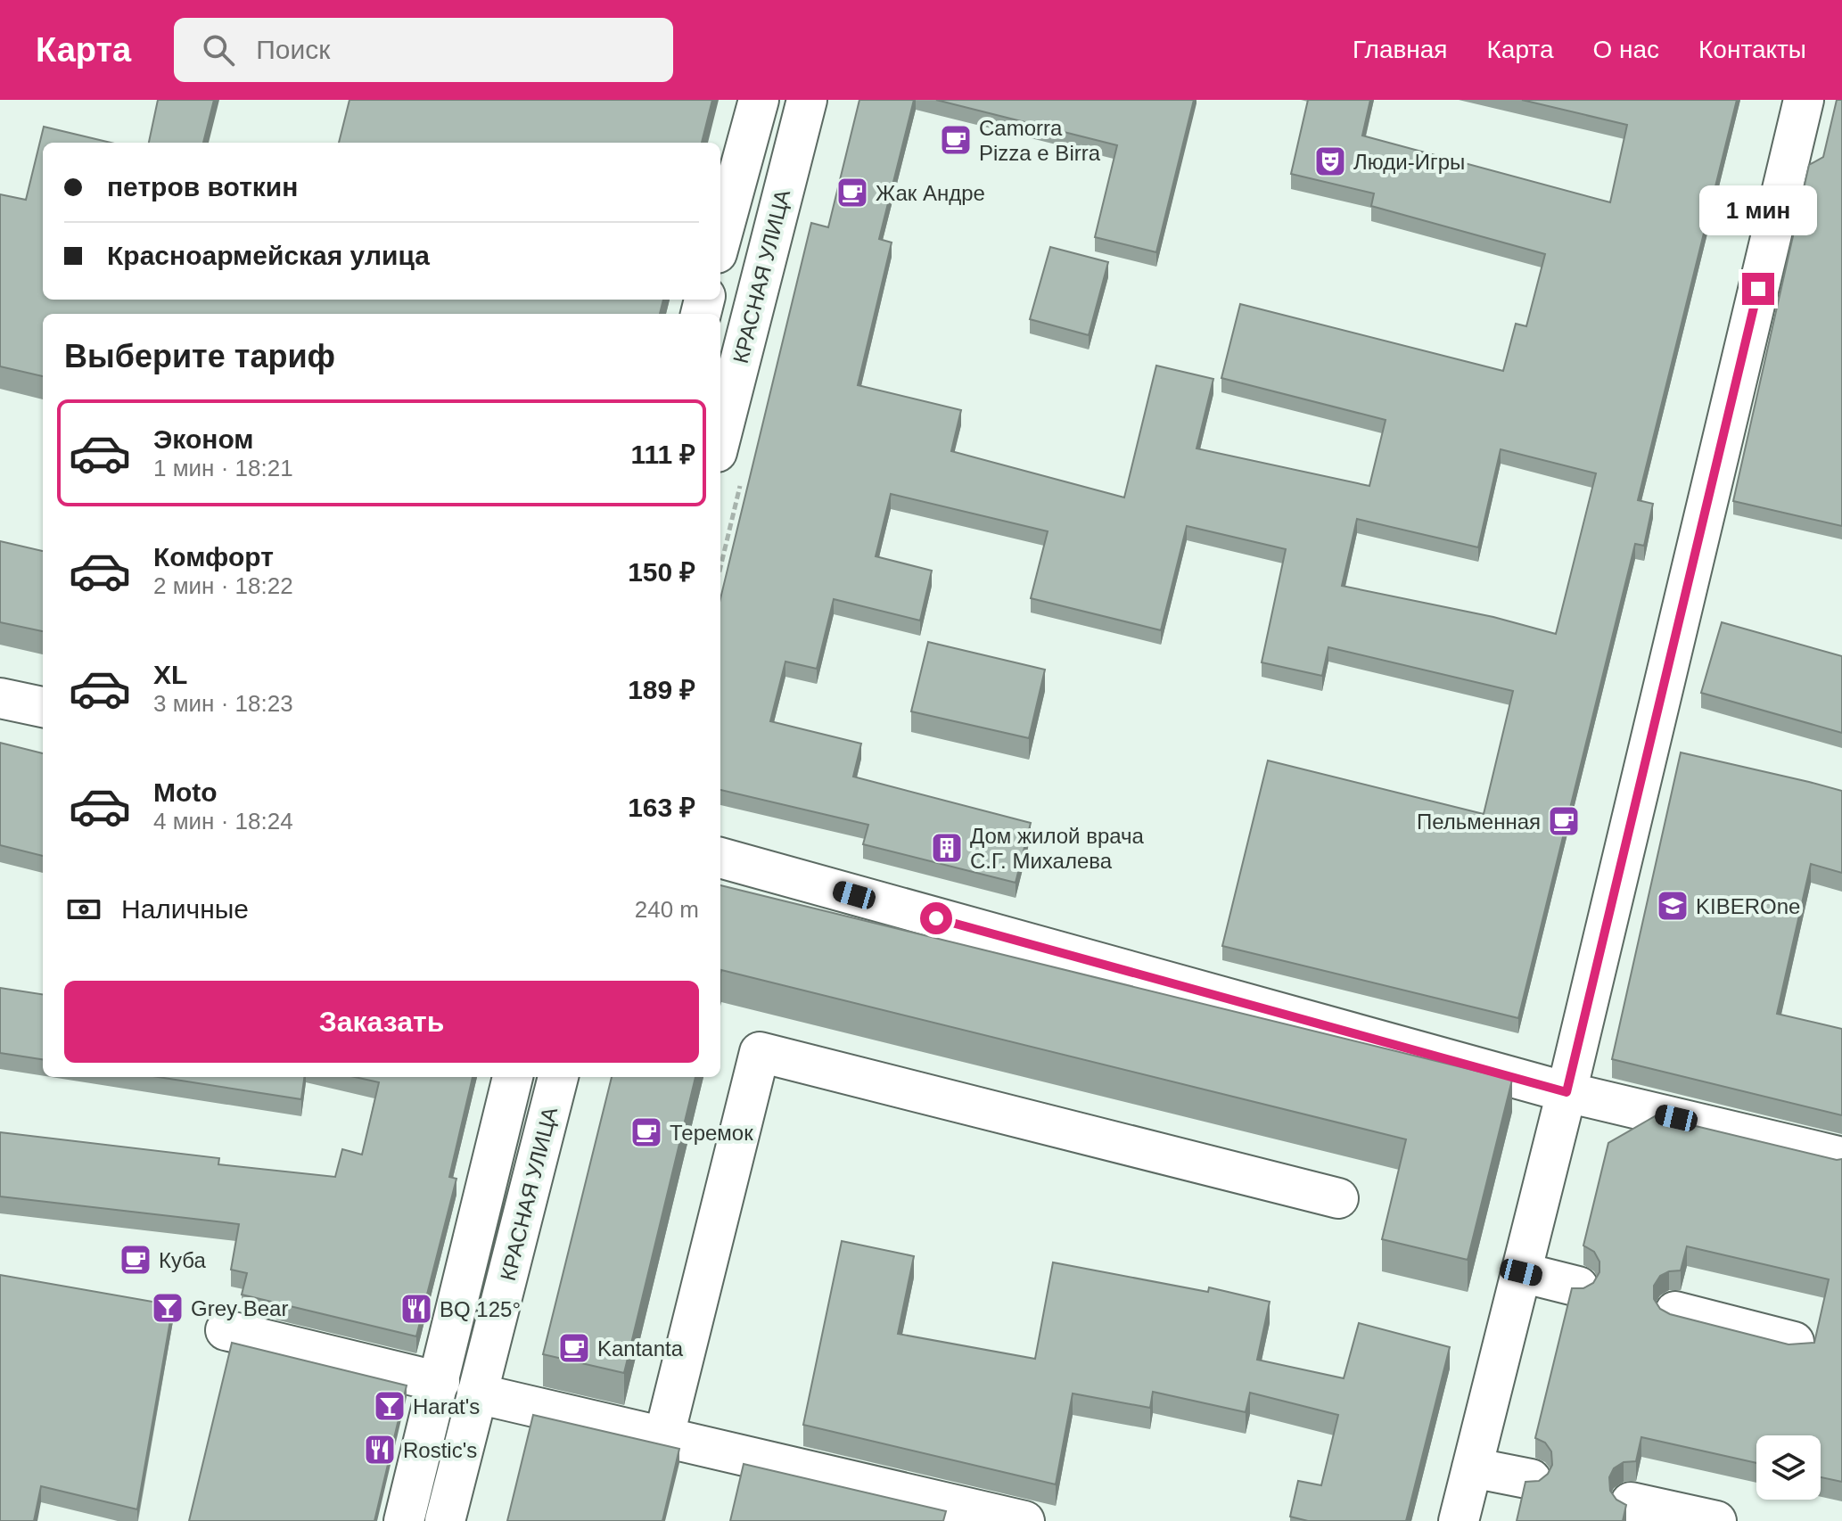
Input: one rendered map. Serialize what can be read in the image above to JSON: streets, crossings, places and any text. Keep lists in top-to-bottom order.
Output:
{
  "streets": {
    "street": ["КРАСНАЯ УЛИЦА"]
  },
  "places": {
    "cafe": [
      "Camorra Pizza e Birra",
      "Жак Андре",
      "Пельменная",
      "Теремок",
      "Куба",
      "Kantanta"
    ],
    "theatre": ["Люди-Игры"],
    "building": ["Дом жилой врача С.Г. Михалева"],
    "school or university": ["KIBEROne"],
    "bar": ["Grey Bear", "Harat's"],
    "restaurant": ["BQ 125°", "Rostic's"]
  },
  "page": {
    "header": "Карта",
    "search": "Поиск",
    "nav": [
      "Главная",
      "Карта",
      "О нас",
      "Контакты"
    ],
    "banner": ["петров воткин", "Красноармейская улица"],
    "bubble": "1 мин",
    "heading": "Выберите тариф",
    "list": [
      {
        "name": "Эконом",
        "note": "1 мин · 18:21",
        "value": "111 ₽"
      },
      {
        "name": "Комфорт",
        "note": "2 мин · 18:22",
        "value": "150 ₽"
      },
      {
        "name": "XL",
        "note": "3 мин · 18:23",
        "value": "189 ₽"
      },
      {
        "name": "Moto",
        "note": "4 мин · 18:24",
        "value": "163 ₽"
      }
    ],
    "pay": ["Наличные", "240 m"],
    "buttons": "Заказать"
  }
}
